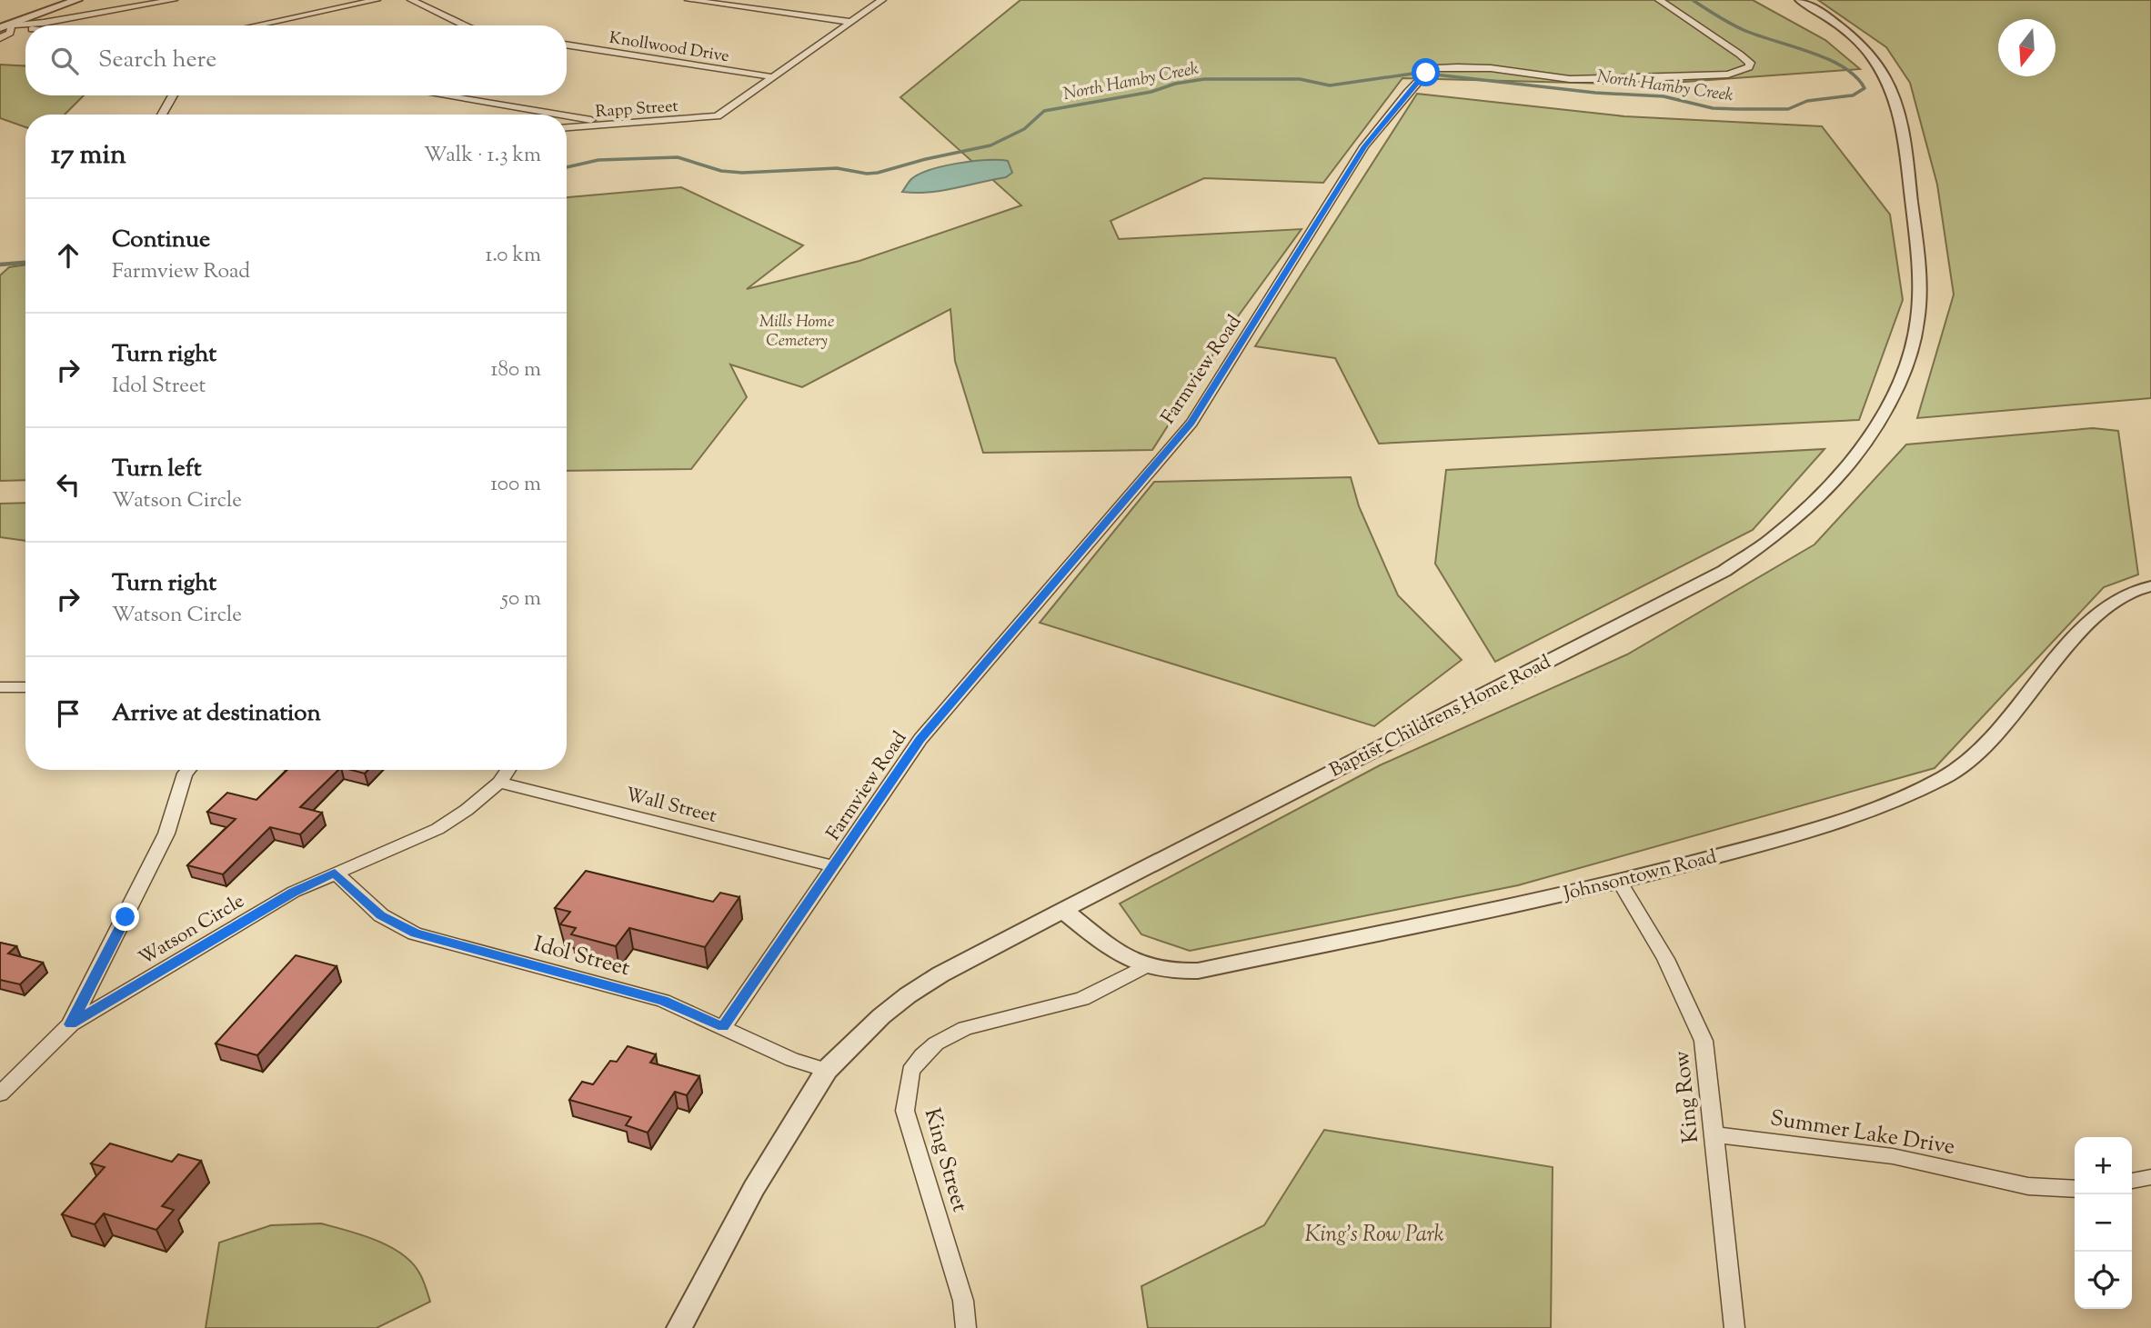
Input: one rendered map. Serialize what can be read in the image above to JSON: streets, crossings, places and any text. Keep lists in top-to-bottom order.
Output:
{
  "streets": {
    "street": [
      "Knollwood Drive",
      "Rapp Street",
      "Farmview Road",
      "Baptist Childrens Home Road",
      "Wall Street",
      "Johnsontown Road",
      "Watson Circle",
      "Idol Street",
      "King Row",
      "Summer Lake Drive",
      "King Street"
    ]
  },
  "crossings": [
    ["Knollwood Drive", "Rapp Street"],
    ["Farmview Road", "Wall Street"],
    ["Farmview Road", "Idol Street"],
    ["Baptist Childrens Home Road", "Johnsontown Road"],
    ["Baptist Childrens Home Road", "Idol Street"],
    ["Wall Street", "Watson Circle"],
    ["Johnsontown Road", "King Row"],
    ["Johnsontown Road", "King Street"],
    ["Watson Circle", "Idol Street"],
    ["King Row", "Summer Lake Drive"]
  ],
  "water": ["North Hamby Creek"],
  "parks": ["Mills Home Cemetery", "King's Row Park"],
  "north": "bottom",
  "page": {
    "search": "Search here",
    "heading": ["17 min", "Walk · 1.3 km"],
    "list": [
      ["Continue", "Farmview Road", "1.0 km"],
      ["Turn right", "Idol Street", "180 m"],
      ["Turn left", "Watson Circle", "100 m"],
      ["Turn right", "Watson Circle", "50 m"],
      "Arrive at destination"
    ],
    "map_buttons": ["+", "−"]
  }
}
